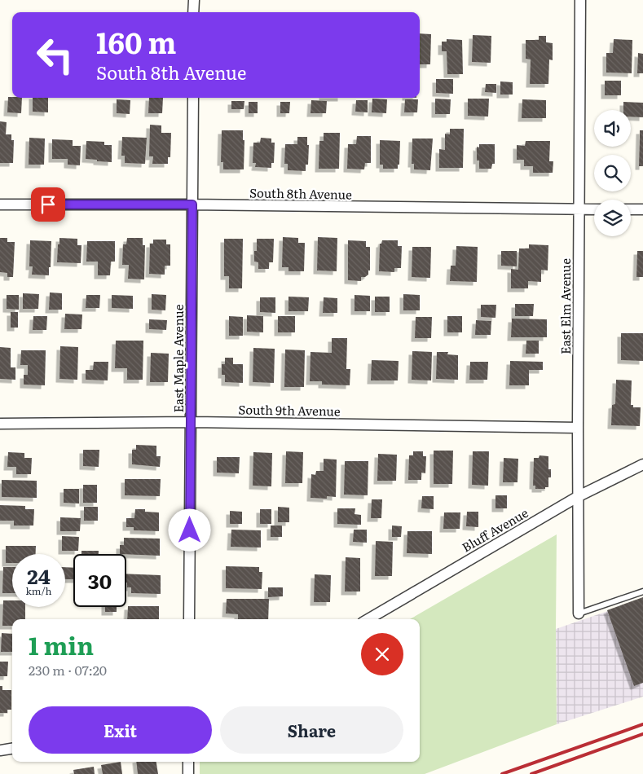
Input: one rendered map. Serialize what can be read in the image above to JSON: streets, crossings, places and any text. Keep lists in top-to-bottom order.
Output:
{
  "streets": {
    "street": [
      "South 8th Avenue",
      "East Elm Avenue",
      "East Maple Avenue",
      "South 9th Avenue",
      "Bluff Avenue"
    ]
  },
  "crossings": [
    ["South 8th Avenue", "East Elm Avenue"],
    ["South 8th Avenue", "East Maple Avenue"],
    ["East Elm Avenue", "South 9th Avenue"],
    ["East Elm Avenue", "Bluff Avenue"],
    ["East Maple Avenue", "South 9th Avenue"]
  ],
  "page": {
    "turn": ["160 m", "South 8th Avenue"],
    "speed": "24 km/h",
    "limit": "30",
    "heading": ["1 min", "230 m · 07:20"],
    "buttons": ["Exit", "Share"]
  }
}
